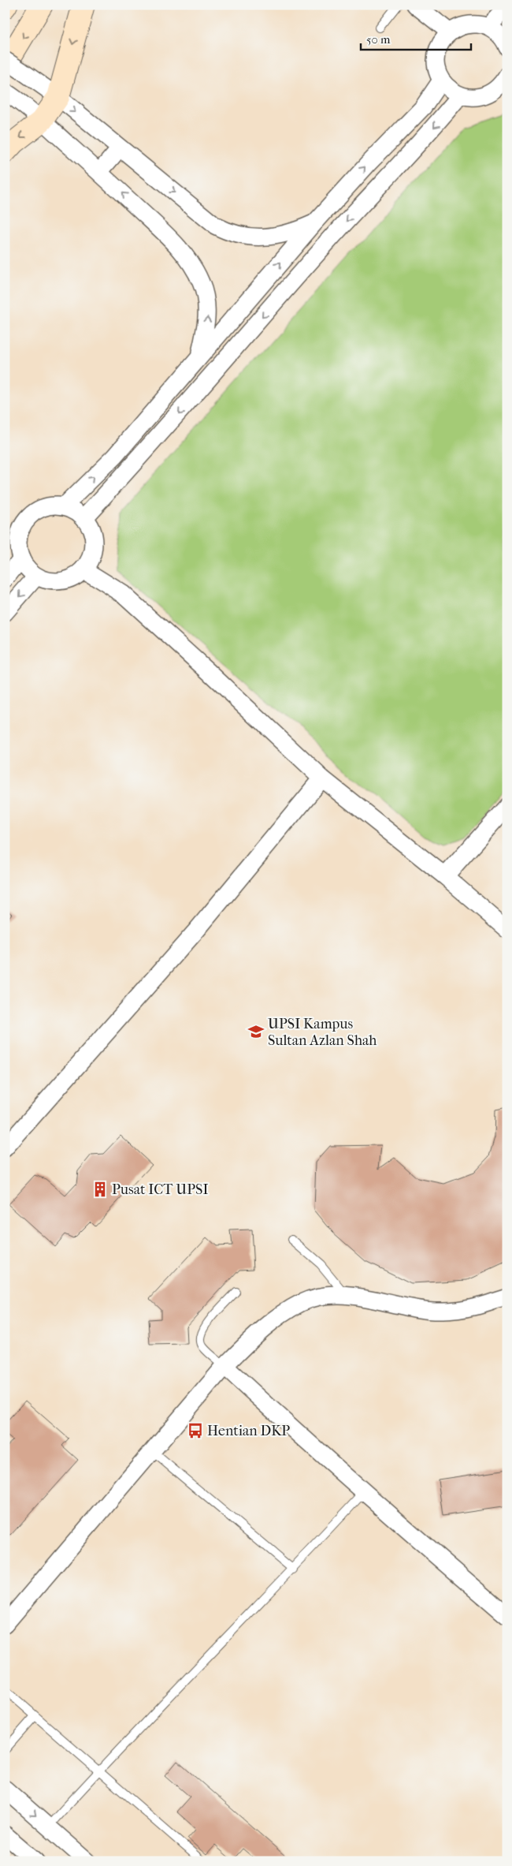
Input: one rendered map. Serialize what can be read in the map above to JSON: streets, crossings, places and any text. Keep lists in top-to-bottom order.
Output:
{
  "places": {
    "school or university": ["UPSI Kampus Sultan Azlan Shah"],
    "building": ["Pusat ICT UPSI"],
    "bus stop": ["Hentian DKP"]
  },
  "scale_bar": "50 m"
}
